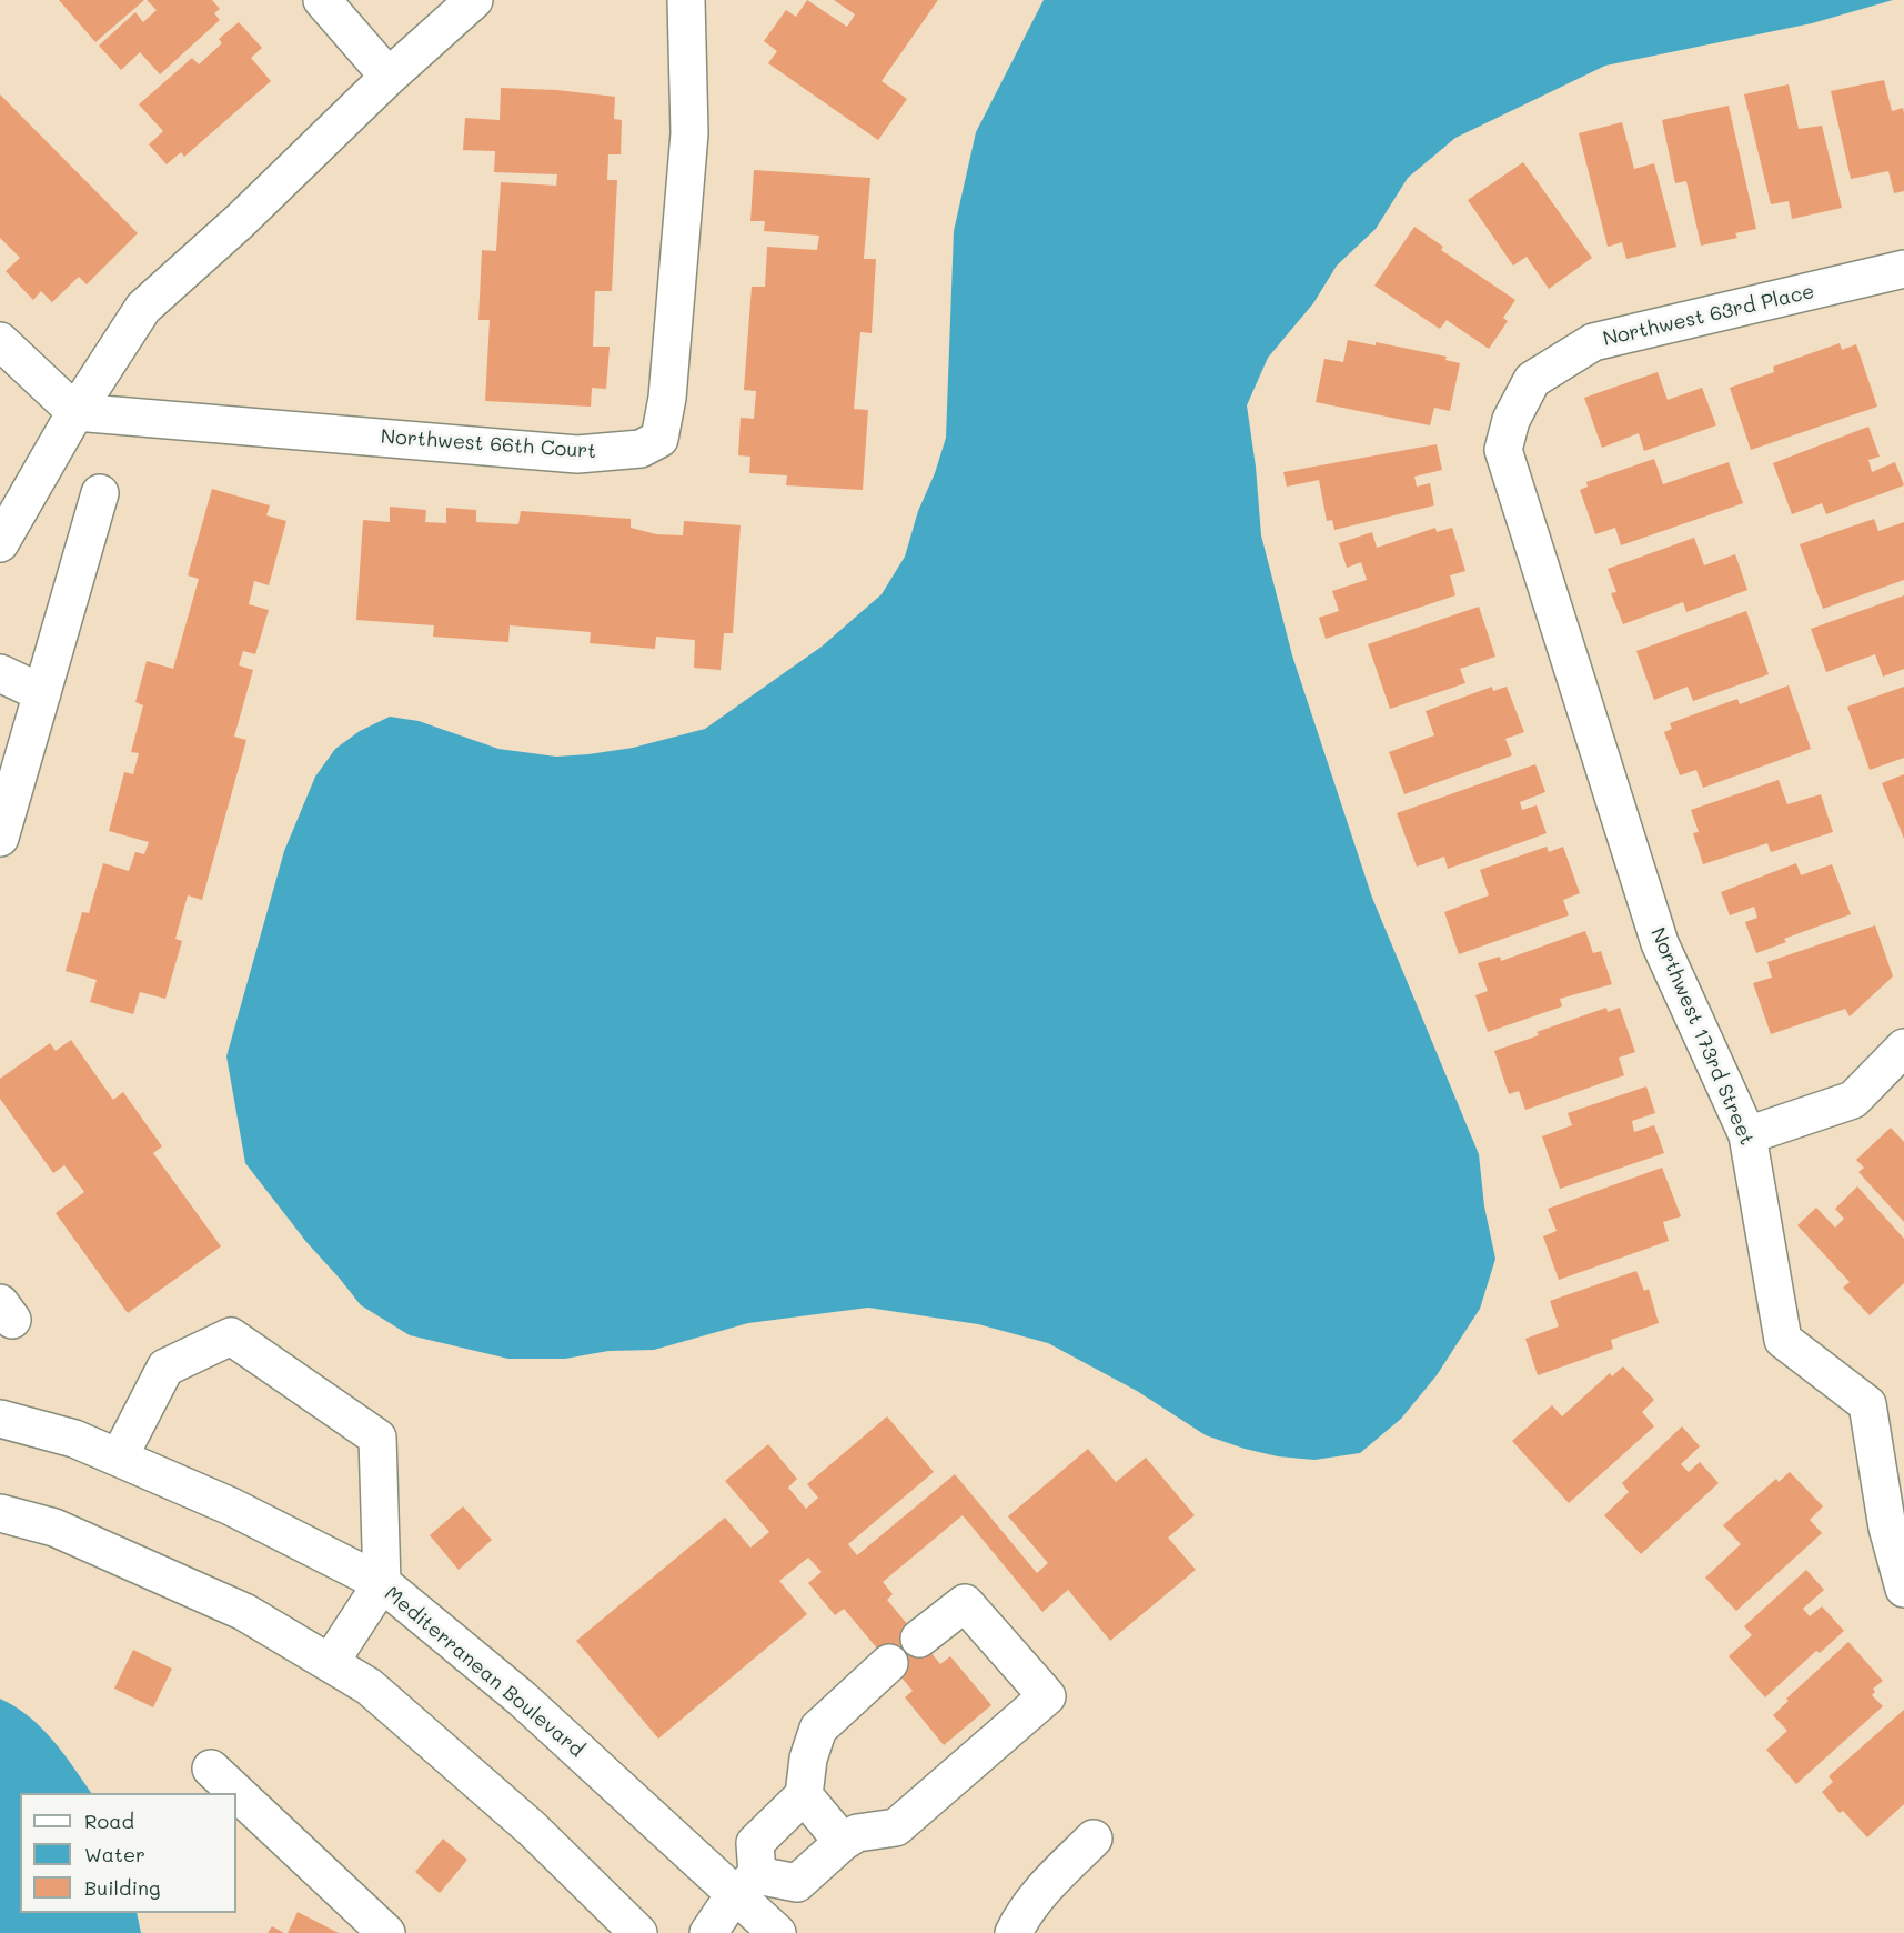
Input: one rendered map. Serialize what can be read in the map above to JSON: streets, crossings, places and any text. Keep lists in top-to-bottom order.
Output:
{
  "streets": {
    "street": [
      "Northwest 63rd Place",
      "Northwest 66th Court",
      "Northwest 173rd Street",
      "Mediterranean Boulevard"
    ]
  },
  "crossings": [
    ["Northwest 63rd Place", "Northwest 173rd Street"]
  ],
  "legend": ["Road", "Water", "Building"]
}
